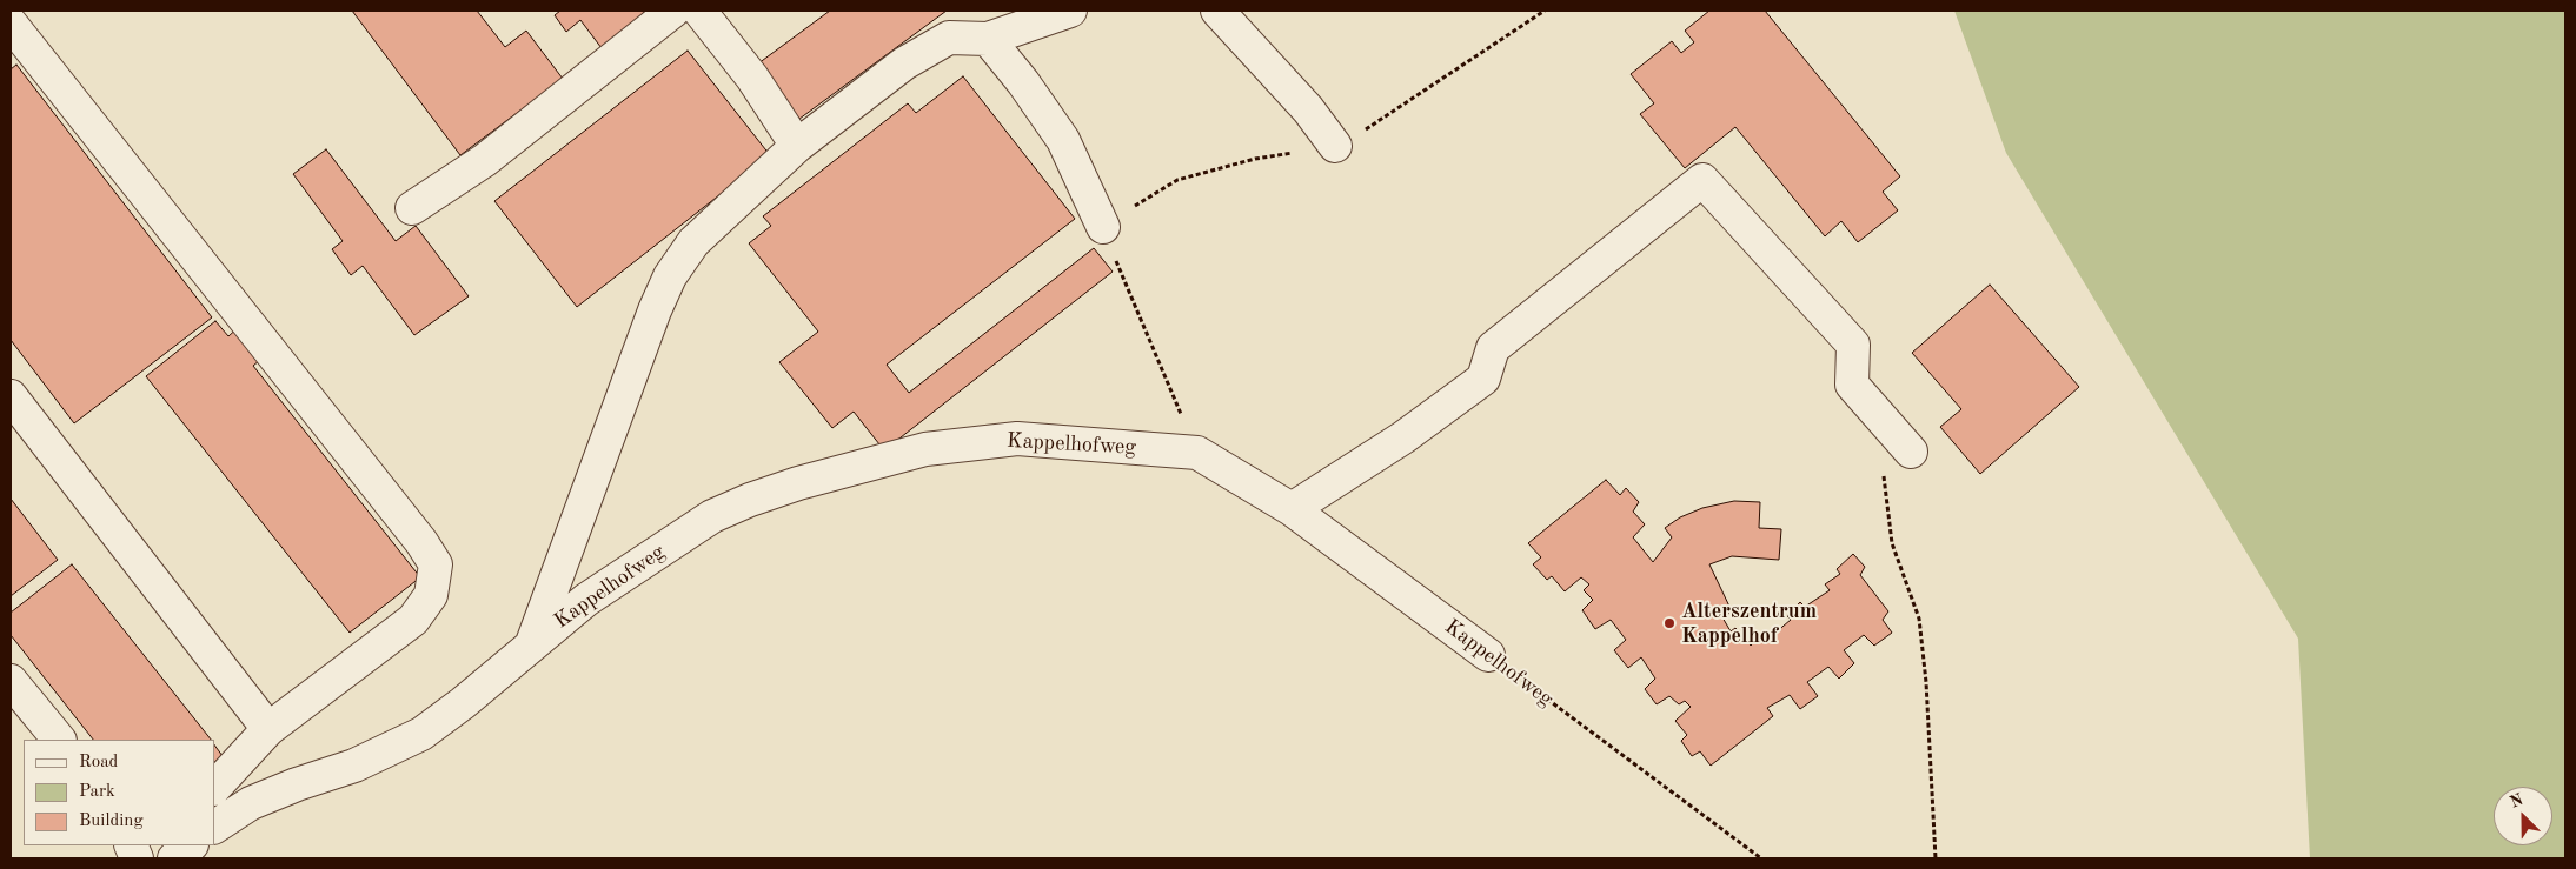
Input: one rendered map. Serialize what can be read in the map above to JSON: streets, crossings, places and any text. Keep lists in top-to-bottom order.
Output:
{
  "streets": {
    "street": ["Kappelhofweg"]
  },
  "places": ["Alterszentrum Kappelhof"],
  "legend": ["Road", "Park", "Building"],
  "north": "top left"
}
